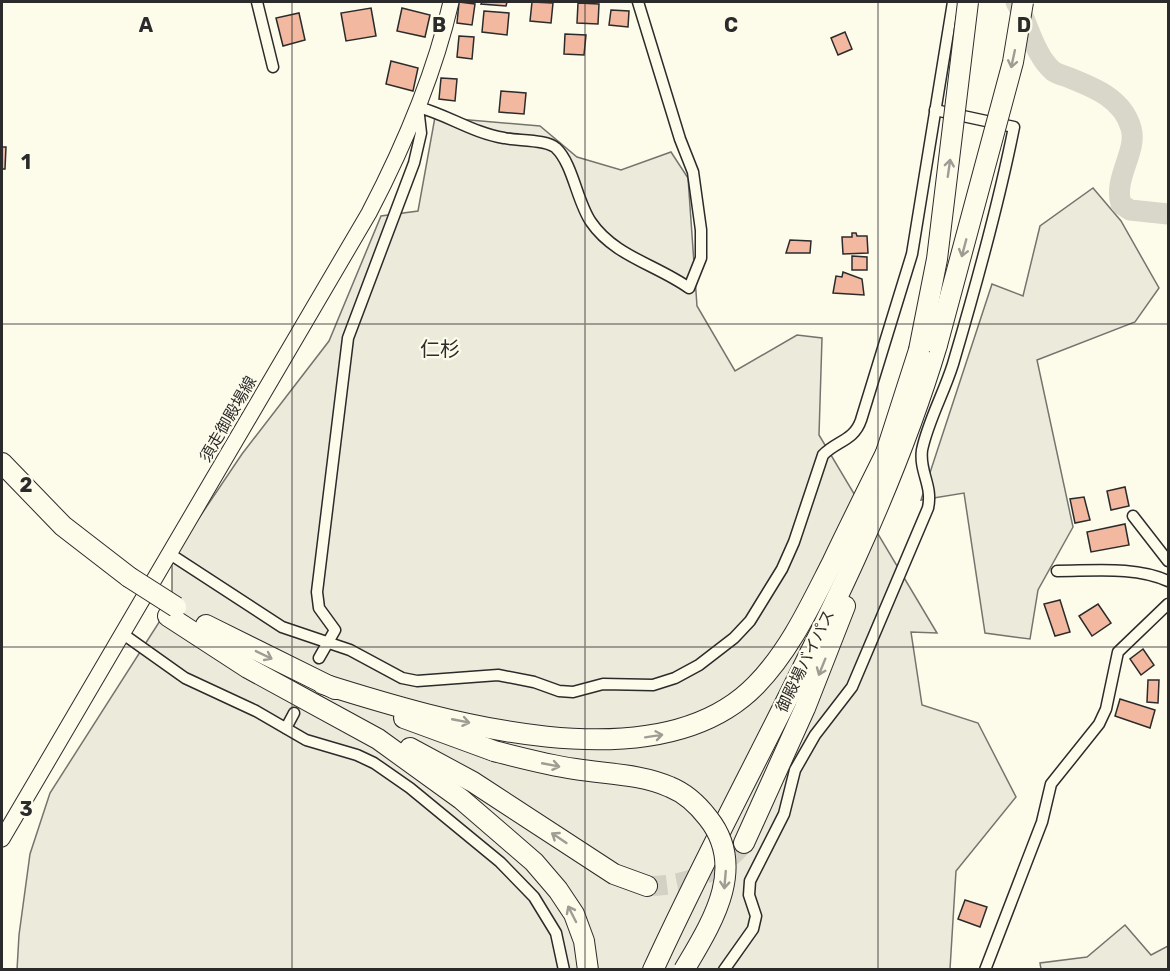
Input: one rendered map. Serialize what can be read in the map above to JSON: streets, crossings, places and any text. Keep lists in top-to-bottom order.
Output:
{
  "streets": {
    "highway": ["御殿場バイパス"],
    "main road": ["須走御殿場線"]
  },
  "districts": ["仁杉"],
  "grid": {
    "columns": [
      "A",
      "B",
      "C",
      "D"
    ],
    "rows": ["1", "2", "3"]
  }
}
